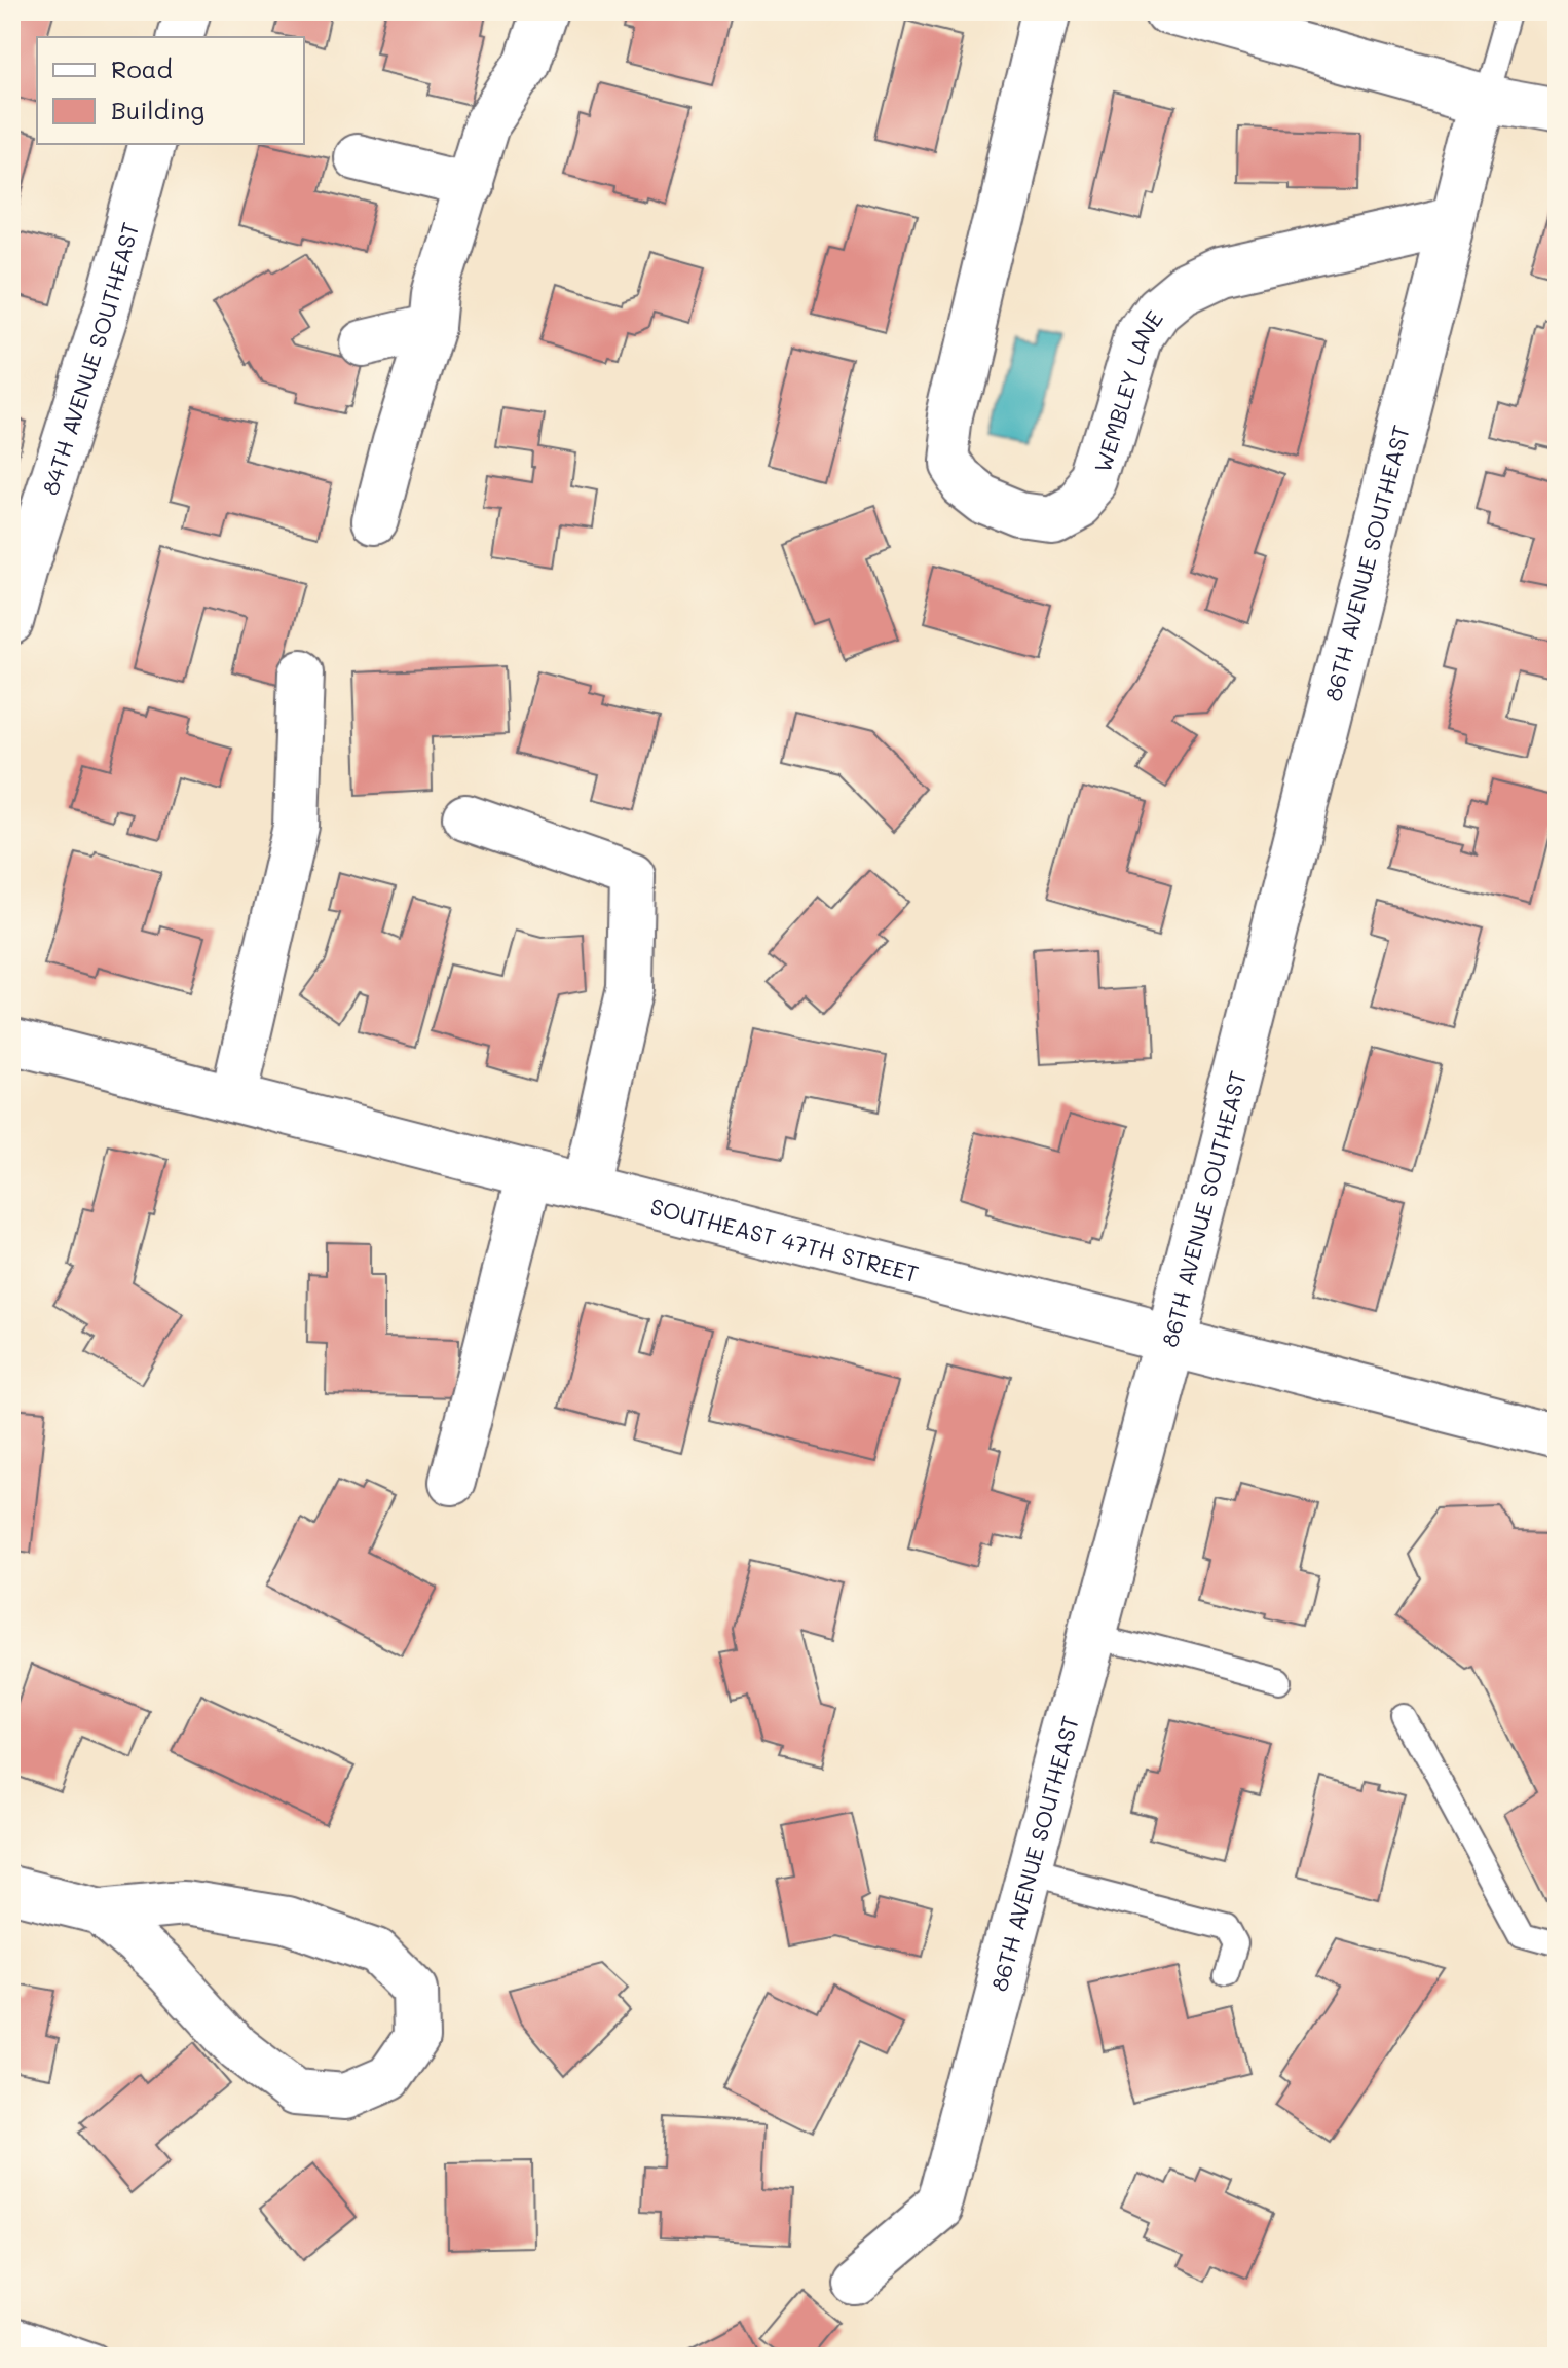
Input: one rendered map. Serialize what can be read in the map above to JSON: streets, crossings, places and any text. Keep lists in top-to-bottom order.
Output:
{
  "streets": {
    "street": [
      "84TH AVENUE SOUTHEAST",
      "WEMBLEY LANE",
      "86TH AVENUE SOUTHEAST",
      "SOUTHEAST 47TH STREET"
    ]
  },
  "crossings": [
    ["WEMBLEY LANE", "86TH AVENUE SOUTHEAST"],
    ["86TH AVENUE SOUTHEAST", "SOUTHEAST 47TH STREET"]
  ],
  "legend": ["Road", "Building"]
}
